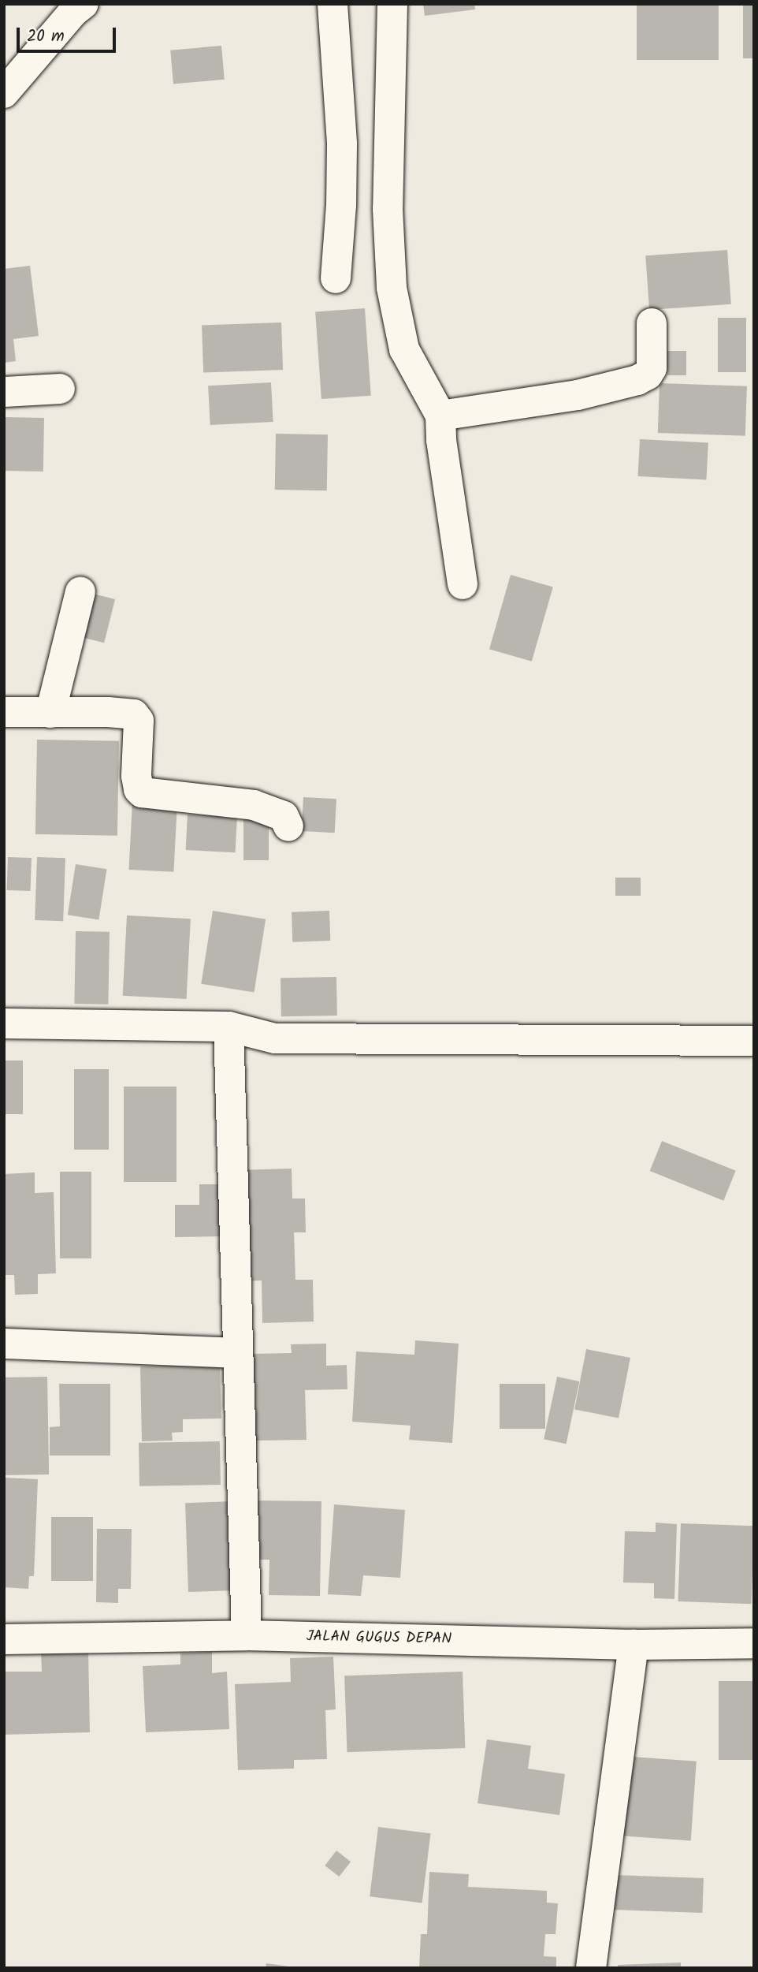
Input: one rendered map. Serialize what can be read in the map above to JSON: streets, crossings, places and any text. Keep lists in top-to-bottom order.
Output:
{
  "streets": {
    "street": ["JALAN GUGUS DEPAN"]
  },
  "scale_bar": "20 m"
}
